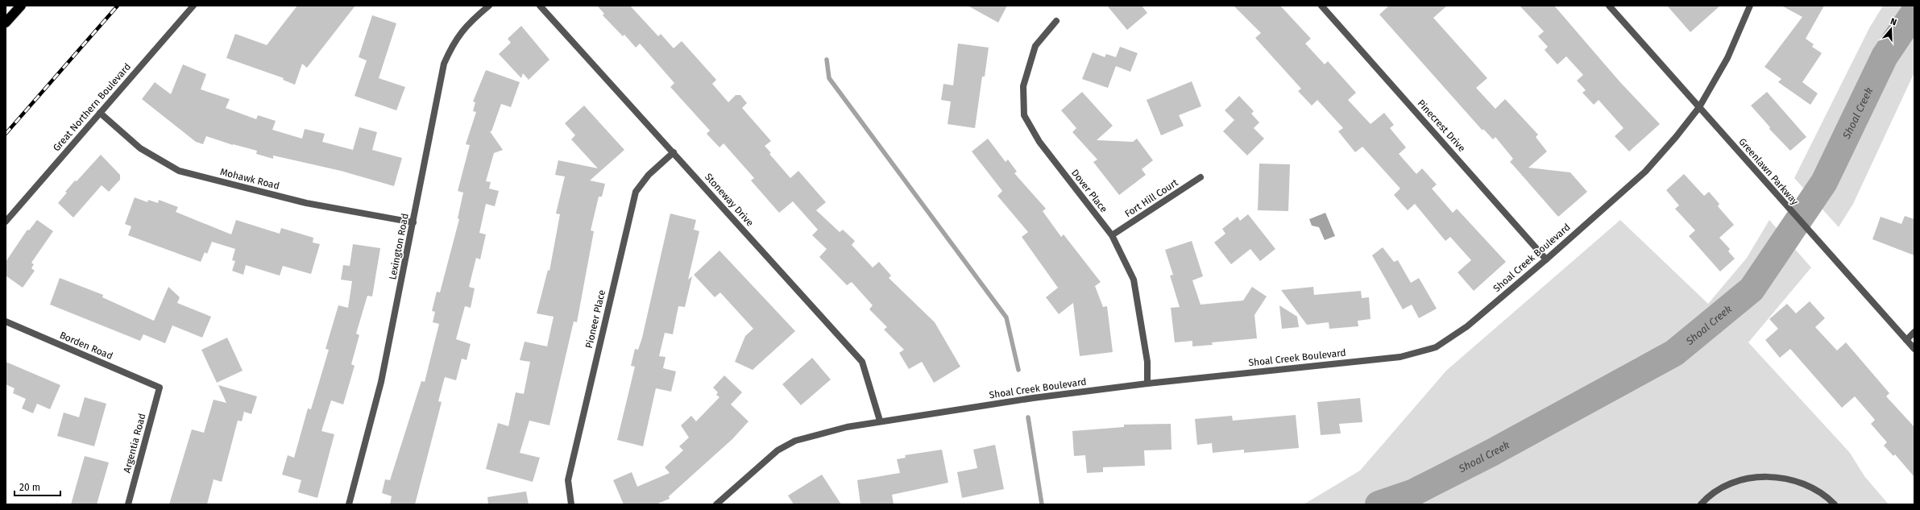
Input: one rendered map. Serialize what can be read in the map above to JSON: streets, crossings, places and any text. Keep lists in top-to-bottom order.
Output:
{
  "streets": {
    "street": [
      "Great Northern Boulevard",
      "Pinecrest Drive",
      "Greenlawn Parkway",
      "Mohawk Road",
      "Dover Place",
      "Fort Hill Court",
      "Stoneway Drive",
      "Lexington Road",
      "Shoal Creek Boulevard",
      "Pioneer Place",
      "Borden Road",
      "Argentia Road"
    ]
  },
  "crossings": [
    ["Great Northern Boulevard", "Mohawk Road"],
    ["Pinecrest Drive", "Shoal Creek Boulevard"],
    ["Greenlawn Parkway", "Shoal Creek Boulevard"],
    ["Mohawk Road", "Lexington Road"],
    ["Dover Place", "Fort Hill Court"],
    ["Dover Place", "Shoal Creek Boulevard"],
    ["Stoneway Drive", "Shoal Creek Boulevard"],
    ["Stoneway Drive", "Pioneer Place"],
    ["Borden Road", "Argentia Road"]
  ],
  "water": ["Shoal Creek"],
  "scale_bar": "20 m",
  "north": "top"
}
